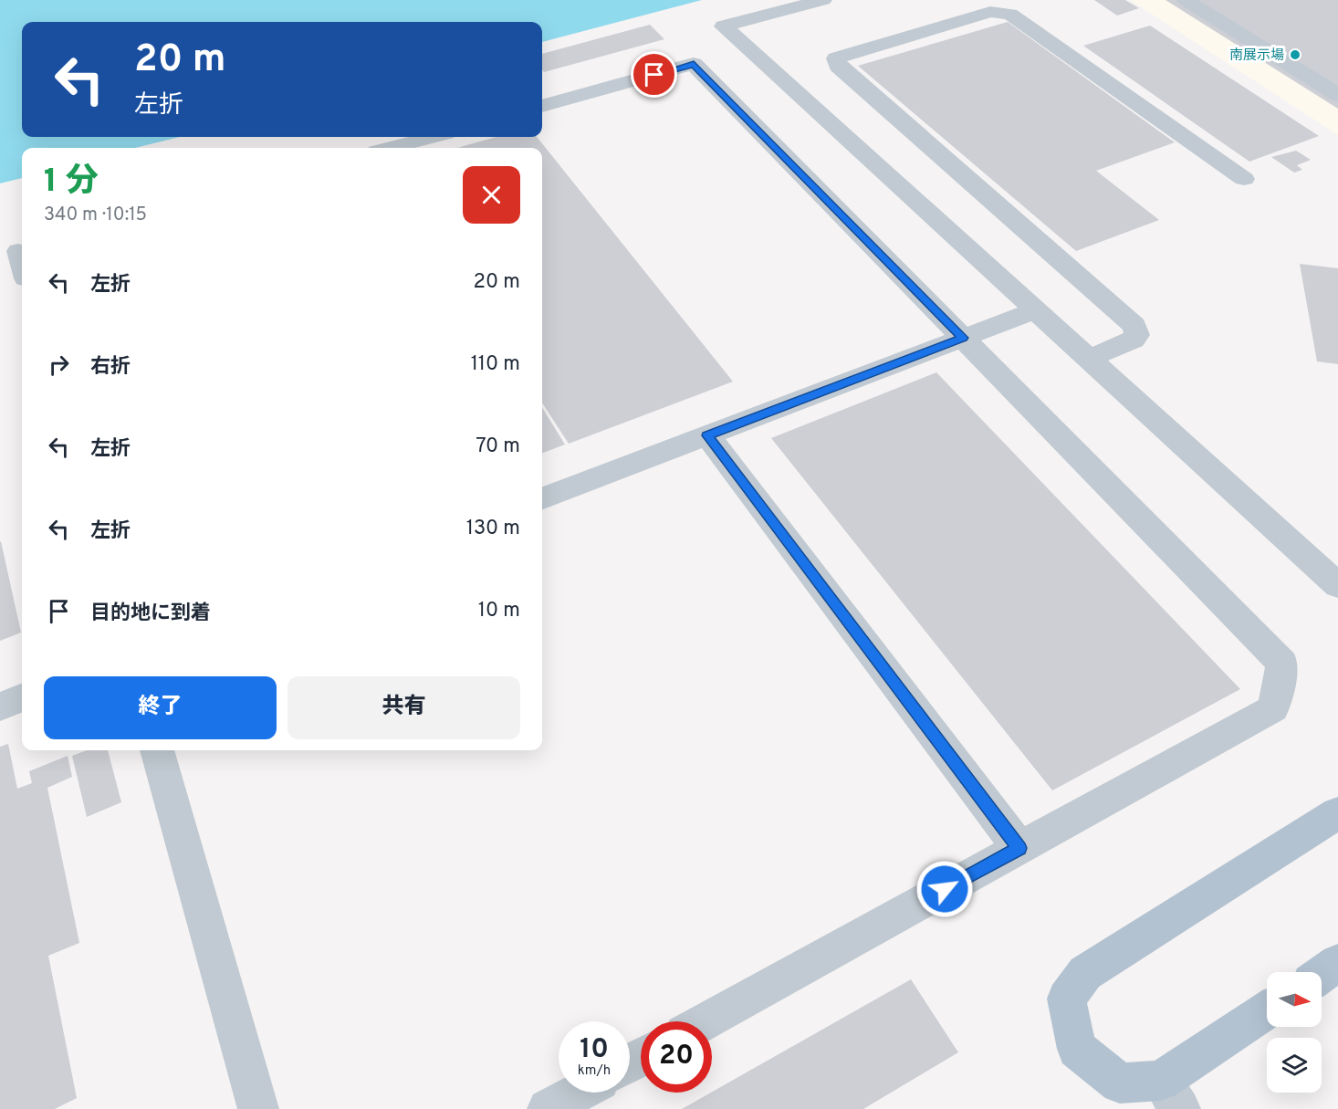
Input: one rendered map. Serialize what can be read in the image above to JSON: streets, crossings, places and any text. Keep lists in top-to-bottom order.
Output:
{
  "places": ["南展示場"],
  "north": "right",
  "page": {
    "turn": ["20 m", "左折"],
    "heading": ["1 分", "340 m · 10:15"],
    "list": [
      {
        "name": "左折",
        "value": "20 m"
      },
      {
        "name": "右折",
        "value": "110 m"
      },
      {
        "name": "左折",
        "value": "70 m"
      },
      {
        "name": "左折",
        "value": "130 m"
      },
      {
        "name": "目的地に到着",
        "value": "10 m"
      }
    ],
    "buttons": ["終了", "共有"],
    "speed": "10 km/h",
    "limit": "20"
  }
}
